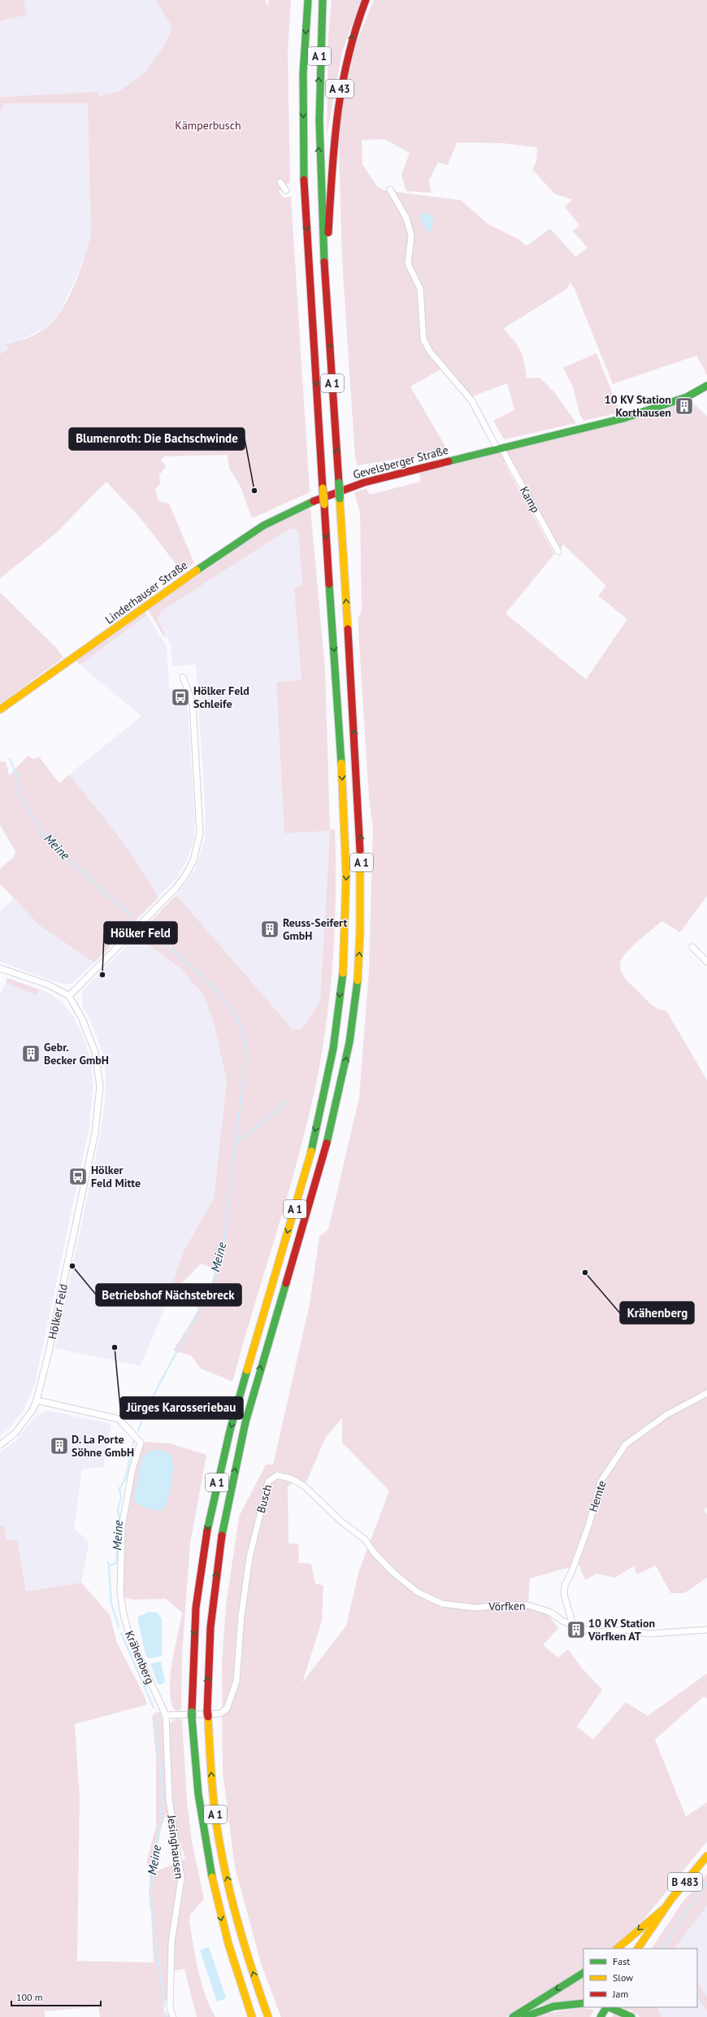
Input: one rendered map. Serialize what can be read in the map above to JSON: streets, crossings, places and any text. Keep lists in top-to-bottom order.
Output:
{
  "streets": {
    "main road": [
      "A 1",
      "A 43",
      "Gevelsberger Straße",
      "Linderhauser Straße",
      "B 483"
    ],
    "street": [
      "Kamp",
      "Hölker Feld",
      "Hemte",
      "Busch",
      "Vörfken",
      "Krähenberg",
      "Jesinghausen"
    ]
  },
  "crossings": [
    ["A 1", "A 43"],
    ["Gevelsberger Straße", "Kamp"],
    ["Gevelsberger Straße", "Linderhauser Straße"],
    ["Hölker Feld", "Krähenberg"],
    ["Hemte", "Vörfken"],
    ["Busch", "Vörfken"],
    ["Busch", "Krähenberg"],
    ["Busch", "Jesinghausen"],
    ["Krähenberg", "Jesinghausen"]
  ],
  "water": ["Meine"],
  "parks": ["Kämperbusch"],
  "places": {
    "building": [
      "10 KV Station Korthausen",
      "Reuss-Seifert GmbH",
      "Gebr. Becker GmbH",
      "D. La Porte Söhne GmbH",
      "10 KV Station Vörfken AT"
    ],
    "other": [
      "Blumenroth: Die Bachschwinde",
      "Hölker Feld",
      "Betriebshof Nächstebreck",
      "Krähenberg",
      "Jürges Karosseriebau"
    ],
    "bus stop": ["Hölker Feld Schleife", "Hölker Feld Mitte"]
  },
  "legend": ["Fast", "Slow", "Jam"],
  "scale_bar": "100 m"
}
